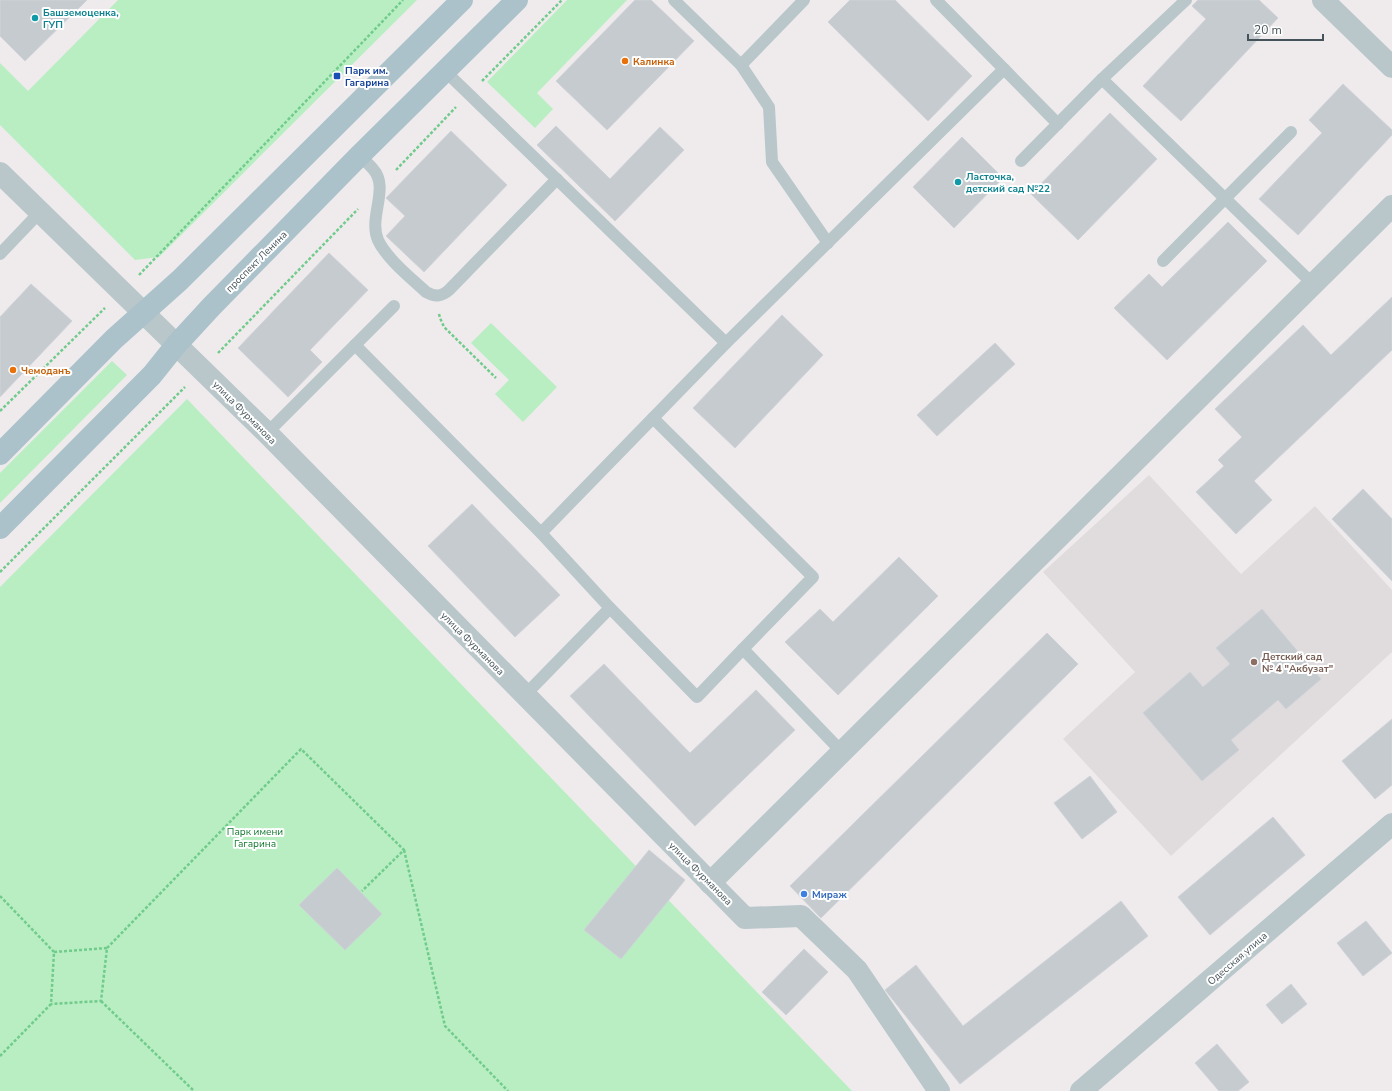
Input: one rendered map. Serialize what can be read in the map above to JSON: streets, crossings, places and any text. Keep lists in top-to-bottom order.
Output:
{
  "streets": {
    "main road": ["проспект Ленина"],
    "street": ["улица Фурманова", "Одесская улица"]
  },
  "crossings": [
    ["проспект Ленина", "улица Фурманова"]
  ],
  "parks": ["Парк имени Гагарина"],
  "places": {
    "other": [
      "Башземоценка, ГУП",
      "Калинка",
      "Ласточка, детский сад №22",
      "Чемоданъ",
      "Детский сад № 4 \"Акбузат\"",
      "Мираж"
    ],
    "transit": ["Парк им. Гагарина"]
  },
  "scale_bar": "20 m"
}
